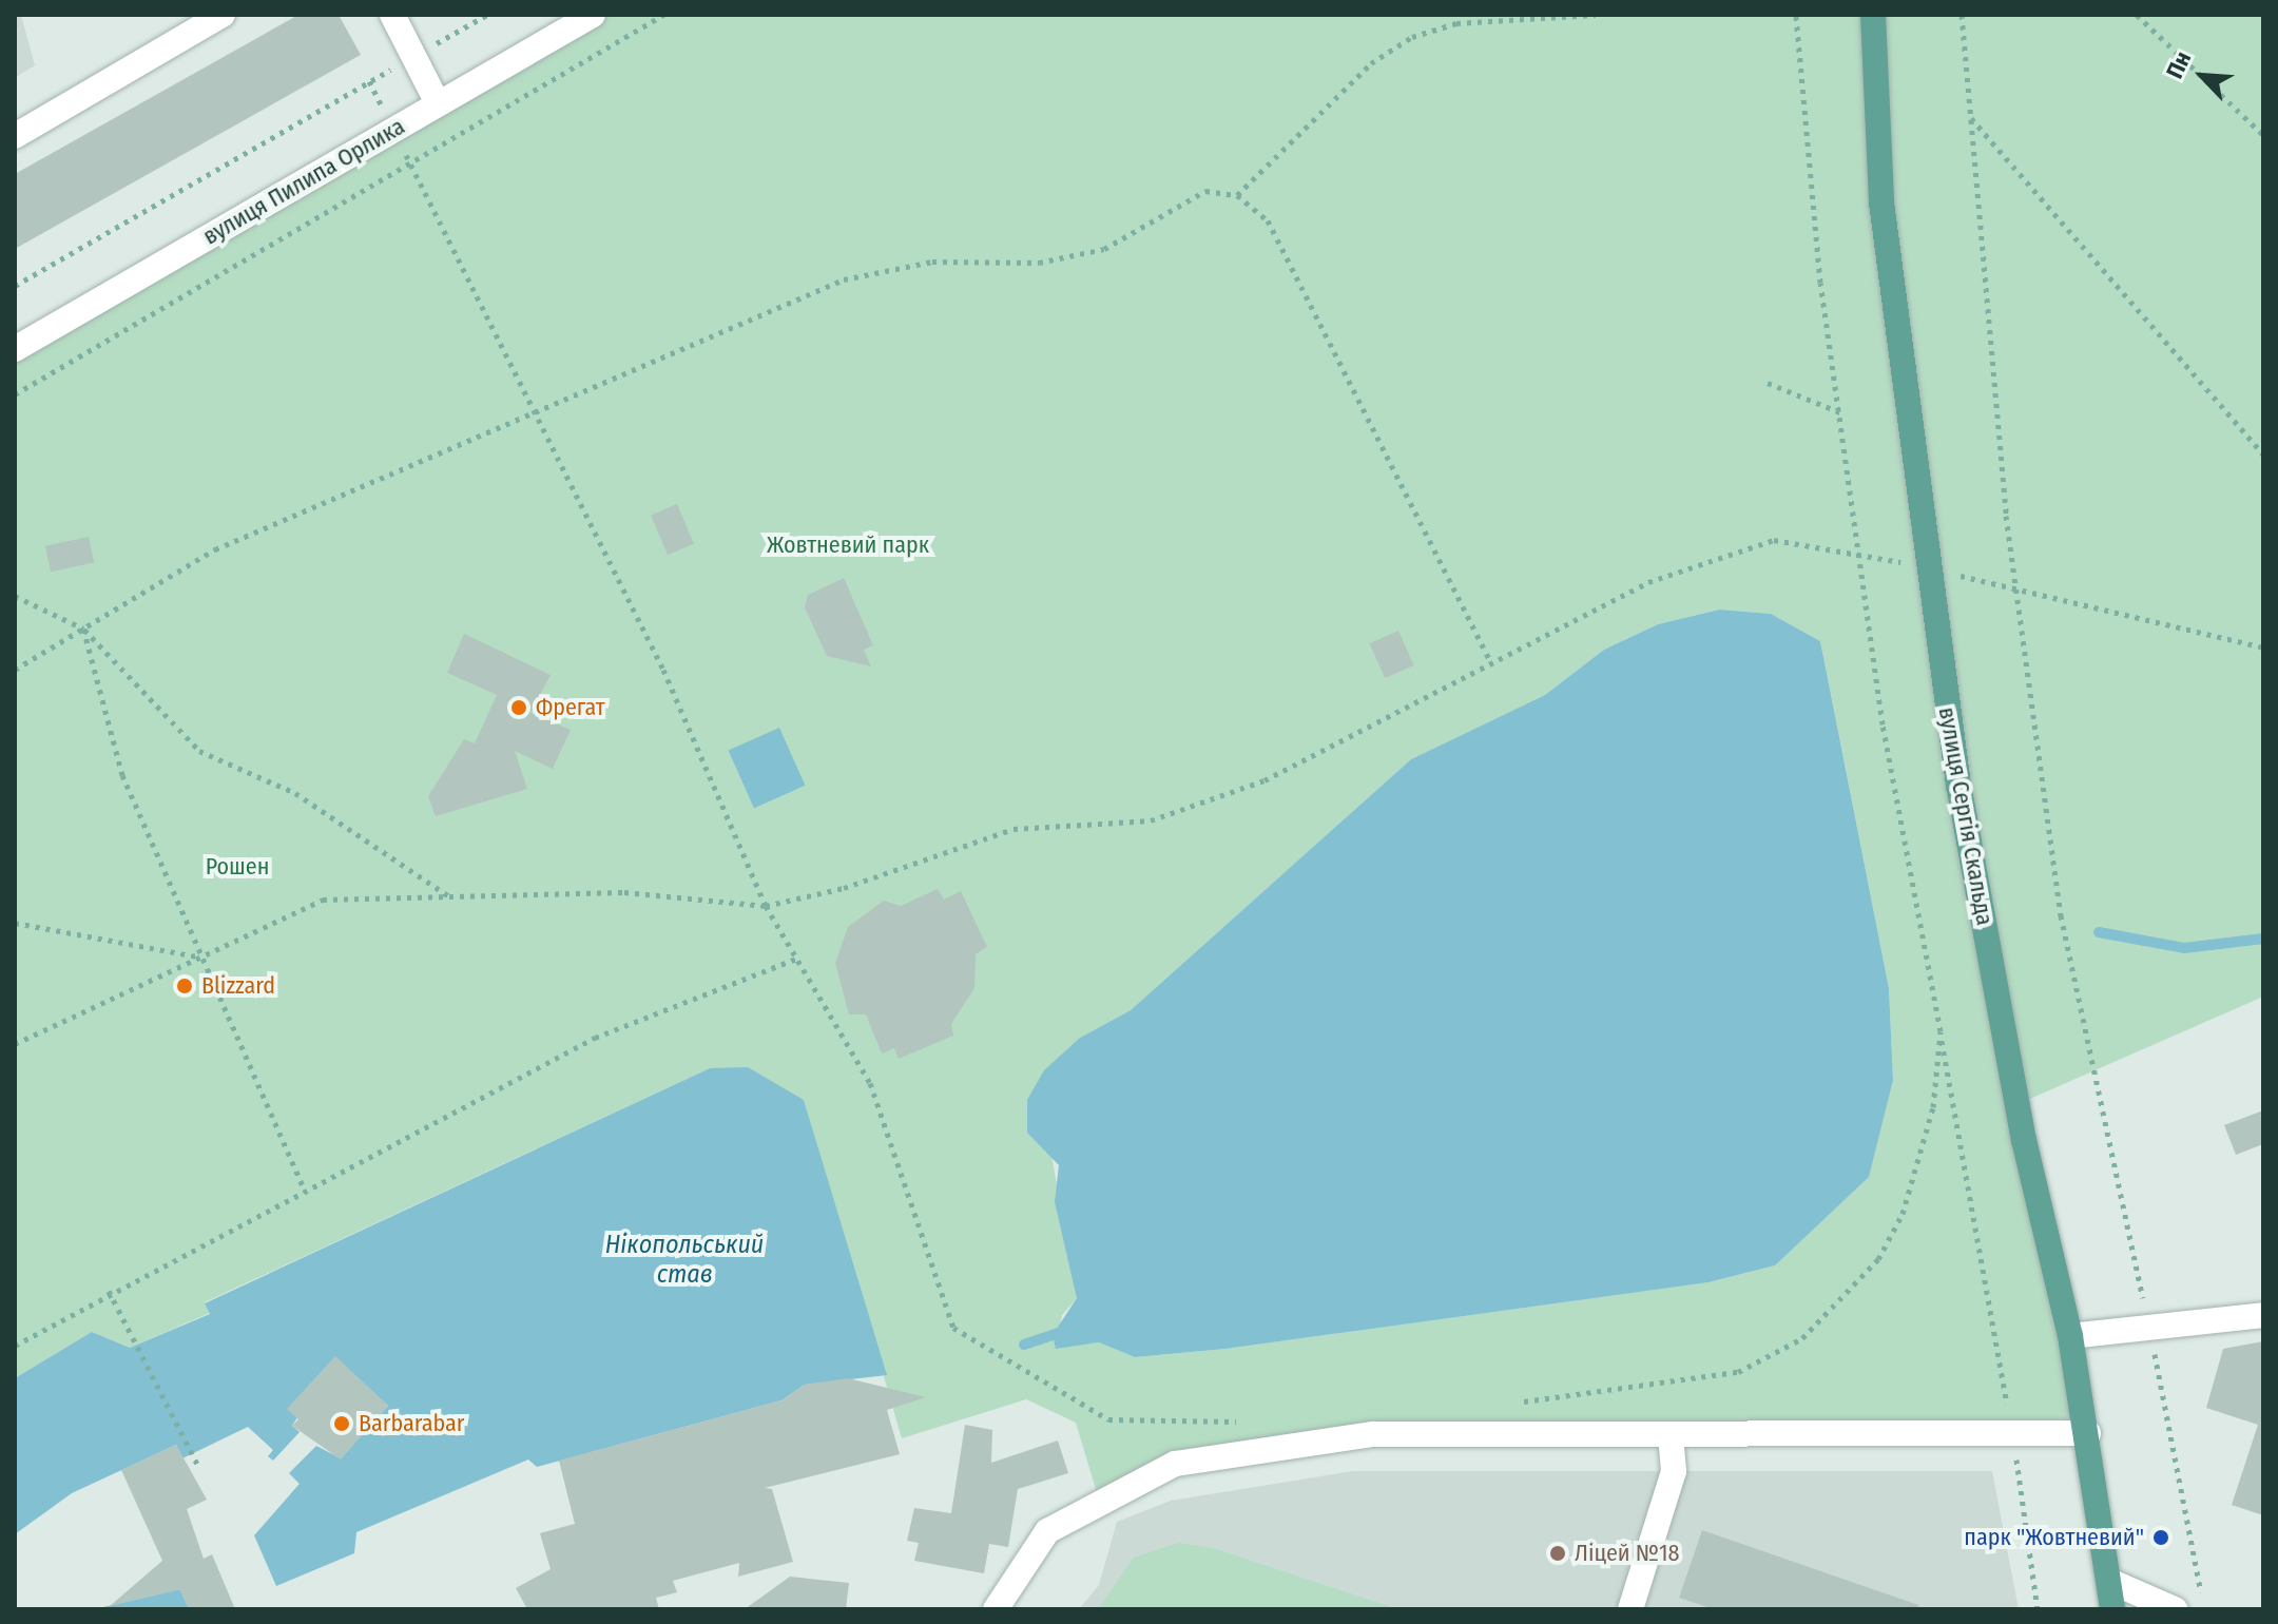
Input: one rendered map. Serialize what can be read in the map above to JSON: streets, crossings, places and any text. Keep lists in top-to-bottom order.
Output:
{
  "streets": {
    "main road": ["вулиця Сергія Скальда"],
    "street": ["вулиця Пилипа Орлика"]
  },
  "water": ["Нікопольський став"],
  "parks": ["Жовтневий парк", "Рошен"],
  "places": [
    "Фрегат",
    "Blizzard",
    "Barbarabar",
    "парк \"Жовтневий\"",
    "Ліцей №18"
  ],
  "north": "top left"
}
